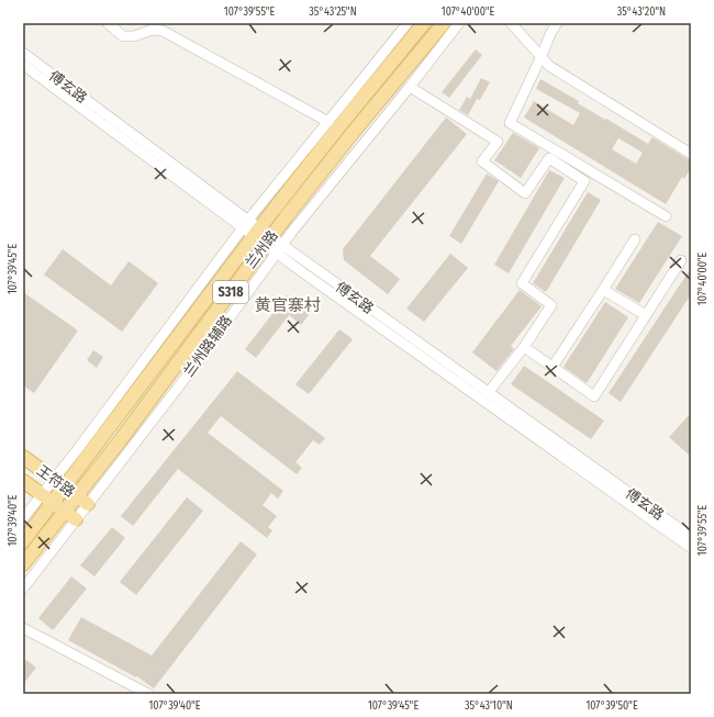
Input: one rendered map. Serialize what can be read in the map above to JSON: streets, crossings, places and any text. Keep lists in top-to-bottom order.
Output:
{
  "streets": {
    "main road": ["兰州路", "S318", "王符路"],
    "street": ["傅玄路", "兰州路辅路"]
  },
  "crossings": [
    ["傅玄路", "兰州路"],
    ["傅玄路", "兰州路辅路"],
    ["兰州路", "兰州路辅路"],
    ["兰州路", "王符路"],
    ["兰州路辅路", "王符路"]
  ],
  "districts": ["黄官寨村"],
  "coordinates": [
    "107°39'55\"E",
    "35°43'25\"N",
    "107°40'00\"E",
    "35°43'20\"N",
    "107°39'45\"E",
    "107°39'40\"E",
    "35°43'10\"N",
    "107°39'50\"E"
  ]
}
